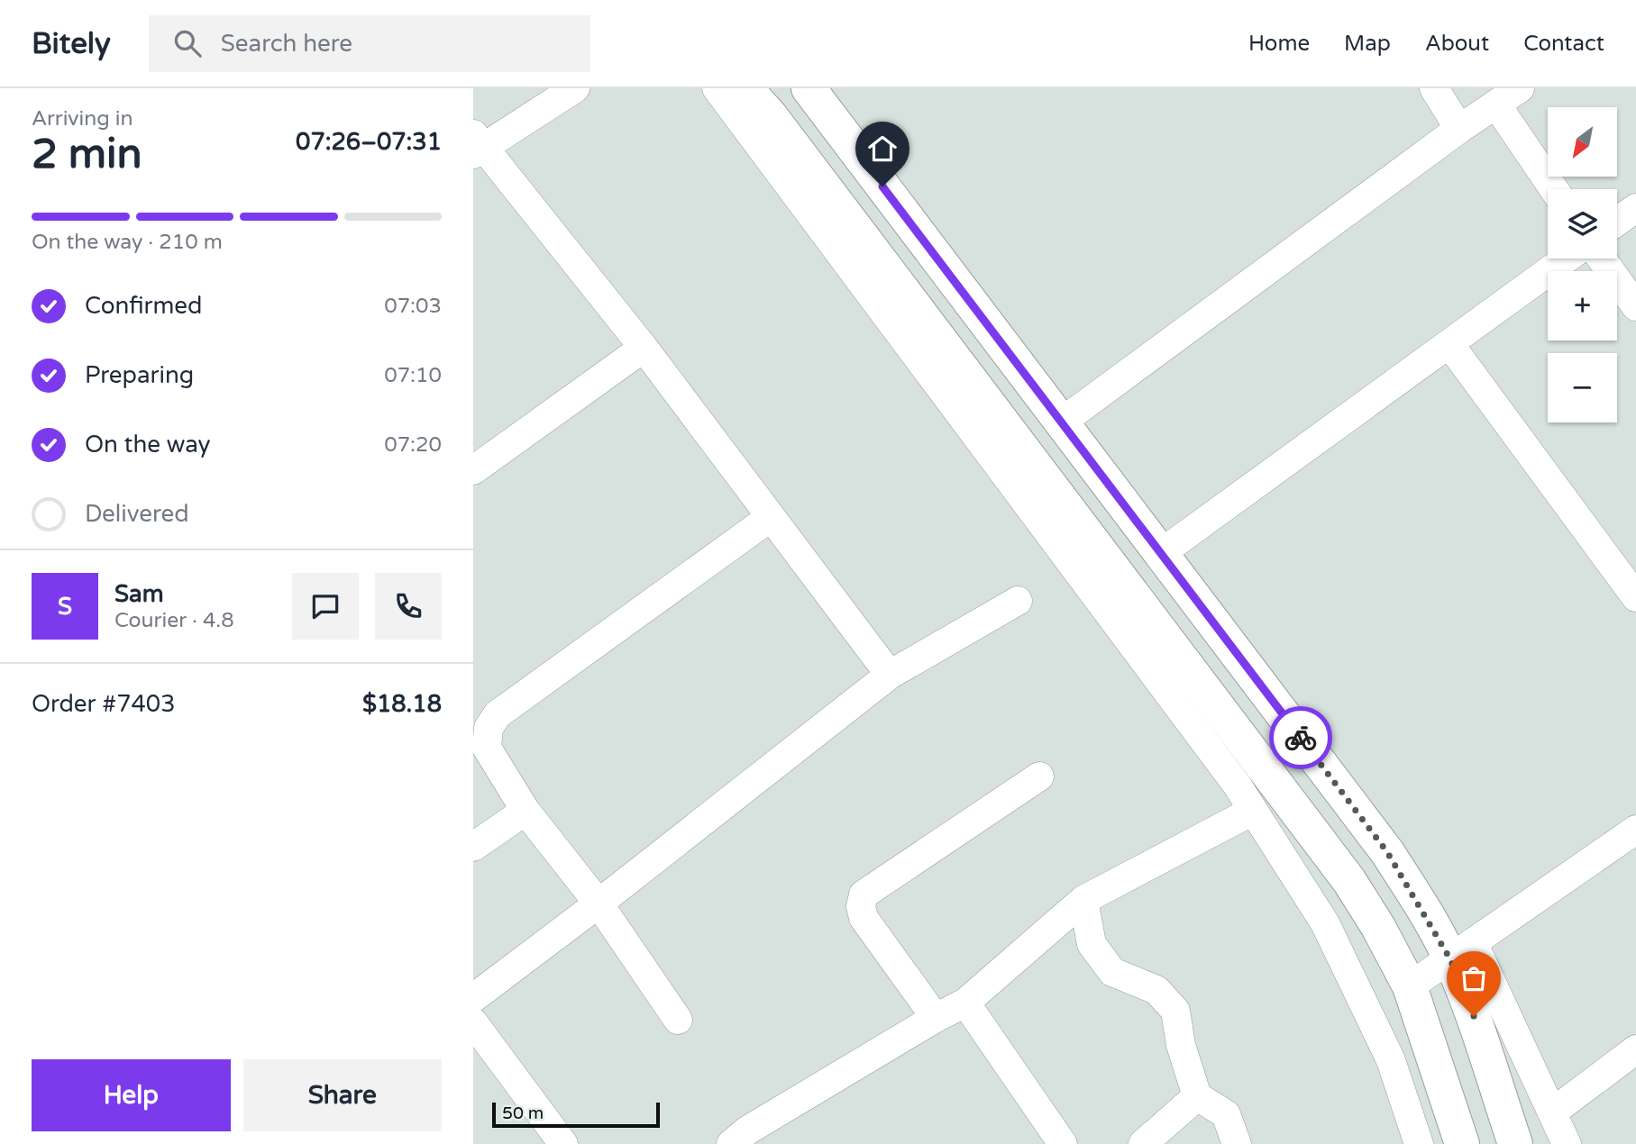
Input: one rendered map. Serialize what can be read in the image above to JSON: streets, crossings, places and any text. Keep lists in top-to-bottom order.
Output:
{
  "scale_bar": "50 m",
  "north": "bottom left",
  "page": {
    "header": "Bitely",
    "search": "Search here",
    "nav": [
      "Home",
      "Map",
      "About",
      "Contact"
    ],
    "heading": ["2 min", "Arriving in", "07:26–07:31"],
    "panel": [
      "Sam",
      "Courier · 4.8",
      "Order #7403",
      "$18.18"
    ],
    "map_buttons": ["+", "−"],
    "bar": "On the way · 210 m",
    "list": [
      ["Confirmed", "07:03"],
      ["Preparing", "07:10"],
      ["On the way", "07:20"],
      "Delivered"
    ],
    "round": "S",
    "buttons": ["Help", "Share"],
    "scale": "50 m"
  }
}
